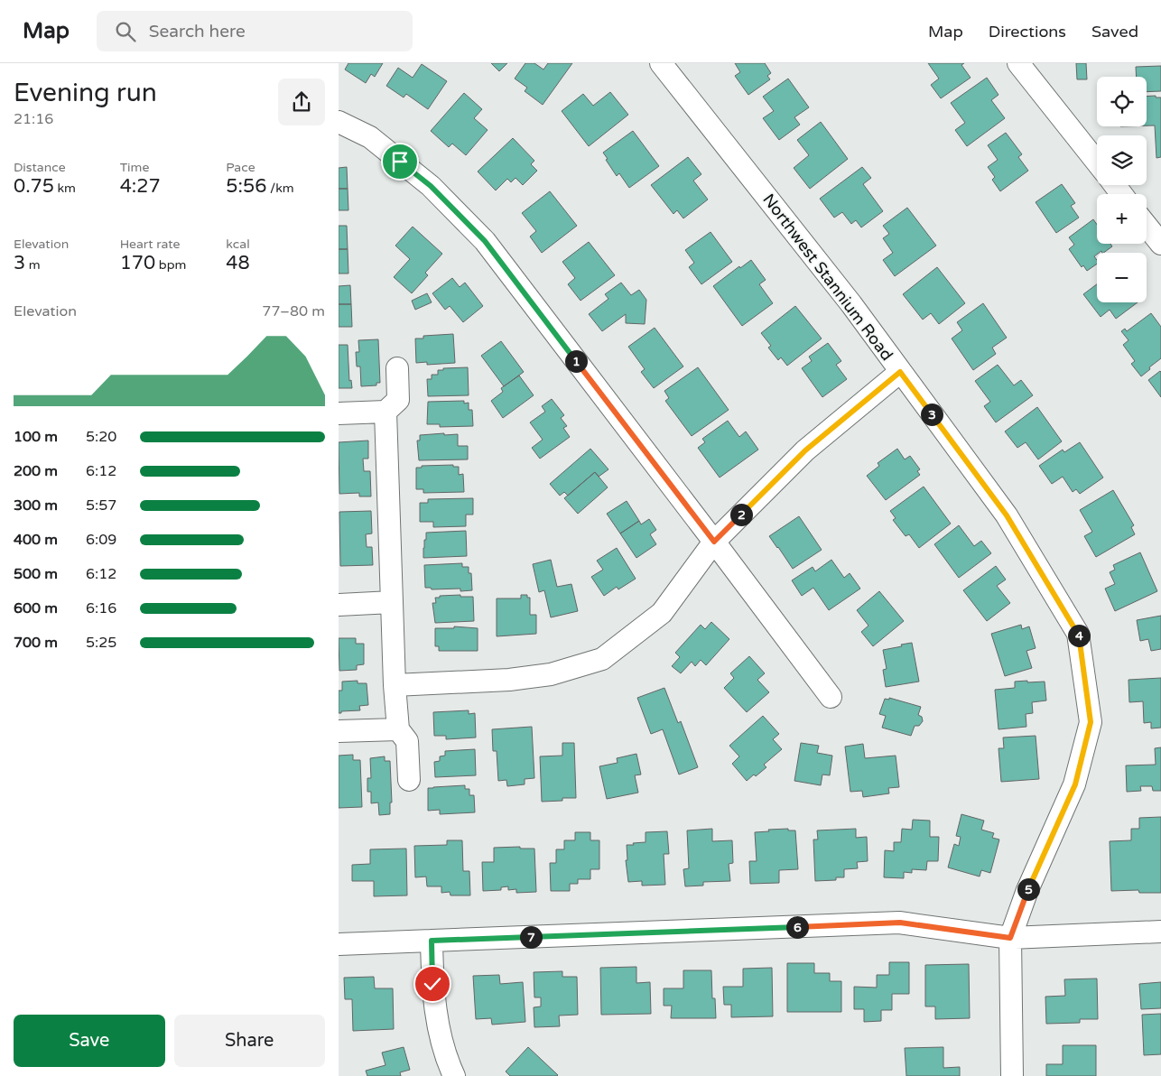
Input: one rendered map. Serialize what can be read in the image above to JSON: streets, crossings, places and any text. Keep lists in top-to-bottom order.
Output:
{
  "streets": {
    "street": ["Northwest Stannium Road"]
  },
  "page": {
    "header": "Map",
    "search": "Search here",
    "nav": ["Map", "Directions", "Saved"],
    "heading": ["Evening run", "21:16"],
    "map_buttons": ["+", "−"],
    "stats": [
      ["Distance", "0.75 km"],
      ["Time", "4:27"],
      ["Pace", "5:56 /km"],
      ["Elevation", "3 m"],
      ["Heart rate", "170 bpm"],
      ["kcal", "48"]
    ],
    "chart": ["Elevation", "77–80 m"],
    "pins": [
      "1",
      "3",
      "2",
      "4",
      "5",
      "6",
      "7"
    ],
    "list": [
      {
        "name": "100 m",
        "note": "5:20"
      },
      {
        "name": "200 m",
        "note": "6:12"
      },
      {
        "name": "300 m",
        "note": "5:57"
      },
      {
        "name": "400 m",
        "note": "6:09"
      },
      {
        "name": "500 m",
        "note": "6:12"
      },
      {
        "name": "600 m",
        "note": "6:16"
      },
      {
        "name": "700 m",
        "note": "5:25"
      }
    ],
    "buttons": ["Save", "Share"]
  }
}
